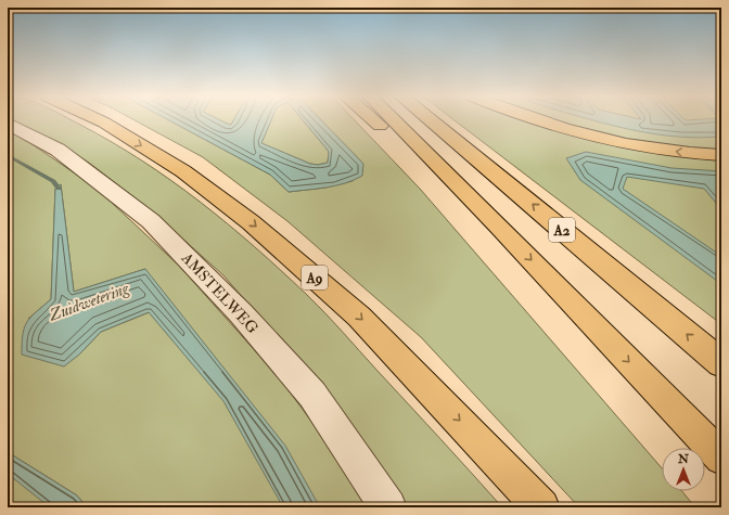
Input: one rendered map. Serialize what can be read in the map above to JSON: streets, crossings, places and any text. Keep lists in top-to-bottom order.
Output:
{
  "streets": {
    "highway": ["A2", "A9"],
    "street": ["AMSTELWEG"]
  },
  "water": ["Zuidwetering"],
  "north": "top"
}
